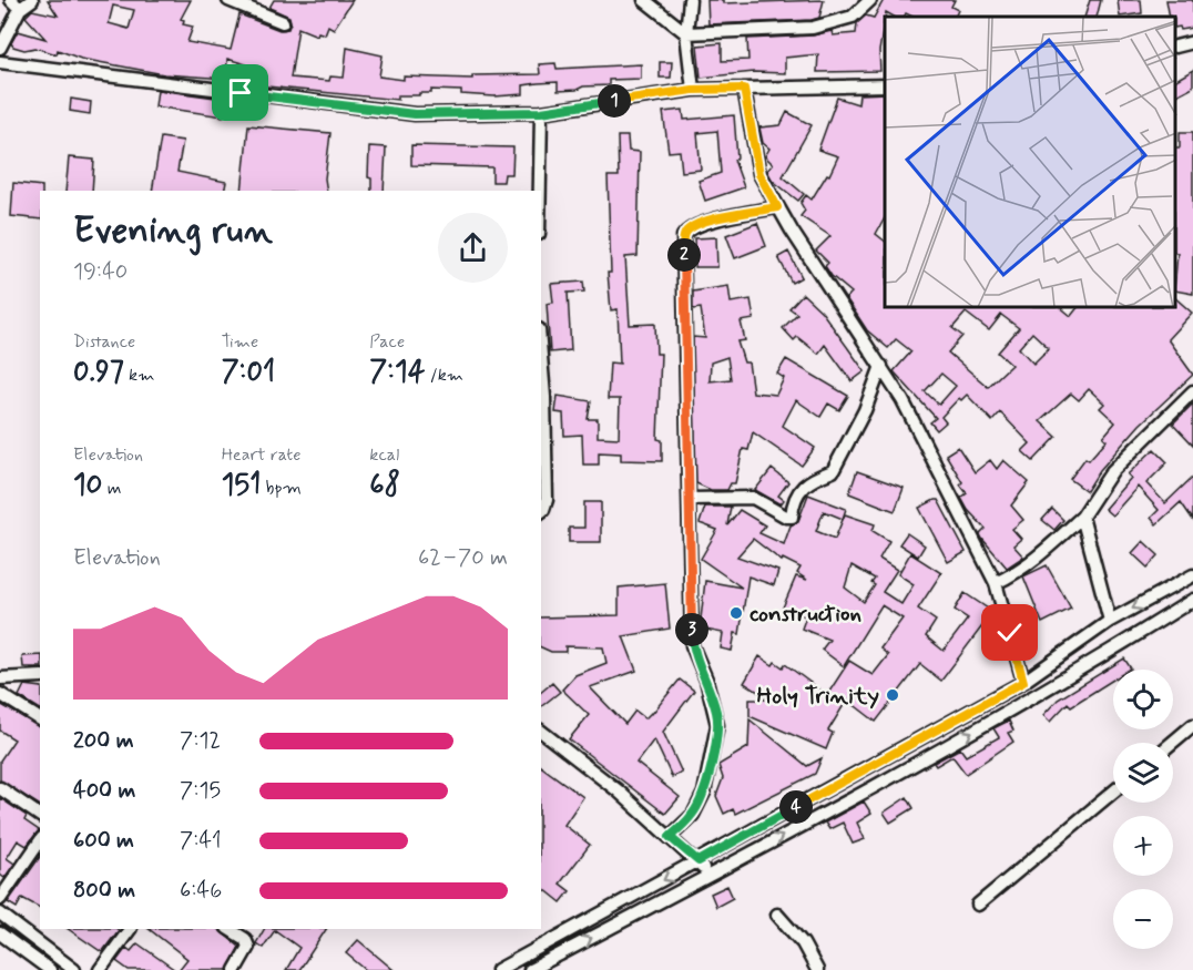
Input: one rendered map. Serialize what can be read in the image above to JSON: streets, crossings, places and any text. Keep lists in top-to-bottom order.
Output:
{
  "places": ["construction", "Holy Trinity"],
  "page": {
    "pins": [
      "1",
      "2",
      "3",
      "4"
    ],
    "heading": ["Evening run", "19:40"],
    "stats": [
      ["Distance", "0.97 km"],
      ["Time", "7:01"],
      ["Pace", "7:14 /km"],
      ["Elevation", "10 m"],
      ["Heart rate", "151 bpm"],
      ["kcal", "68"]
    ],
    "chart": ["Elevation", "62–70 m"],
    "map_buttons": ["+", "−"],
    "list": [
      {
        "name": "200 m",
        "note": "7:12"
      },
      {
        "name": "400 m",
        "note": "7:15"
      },
      {
        "name": "600 m",
        "note": "7:41"
      },
      {
        "name": "800 m",
        "note": "6:46"
      }
    ]
  }
}
